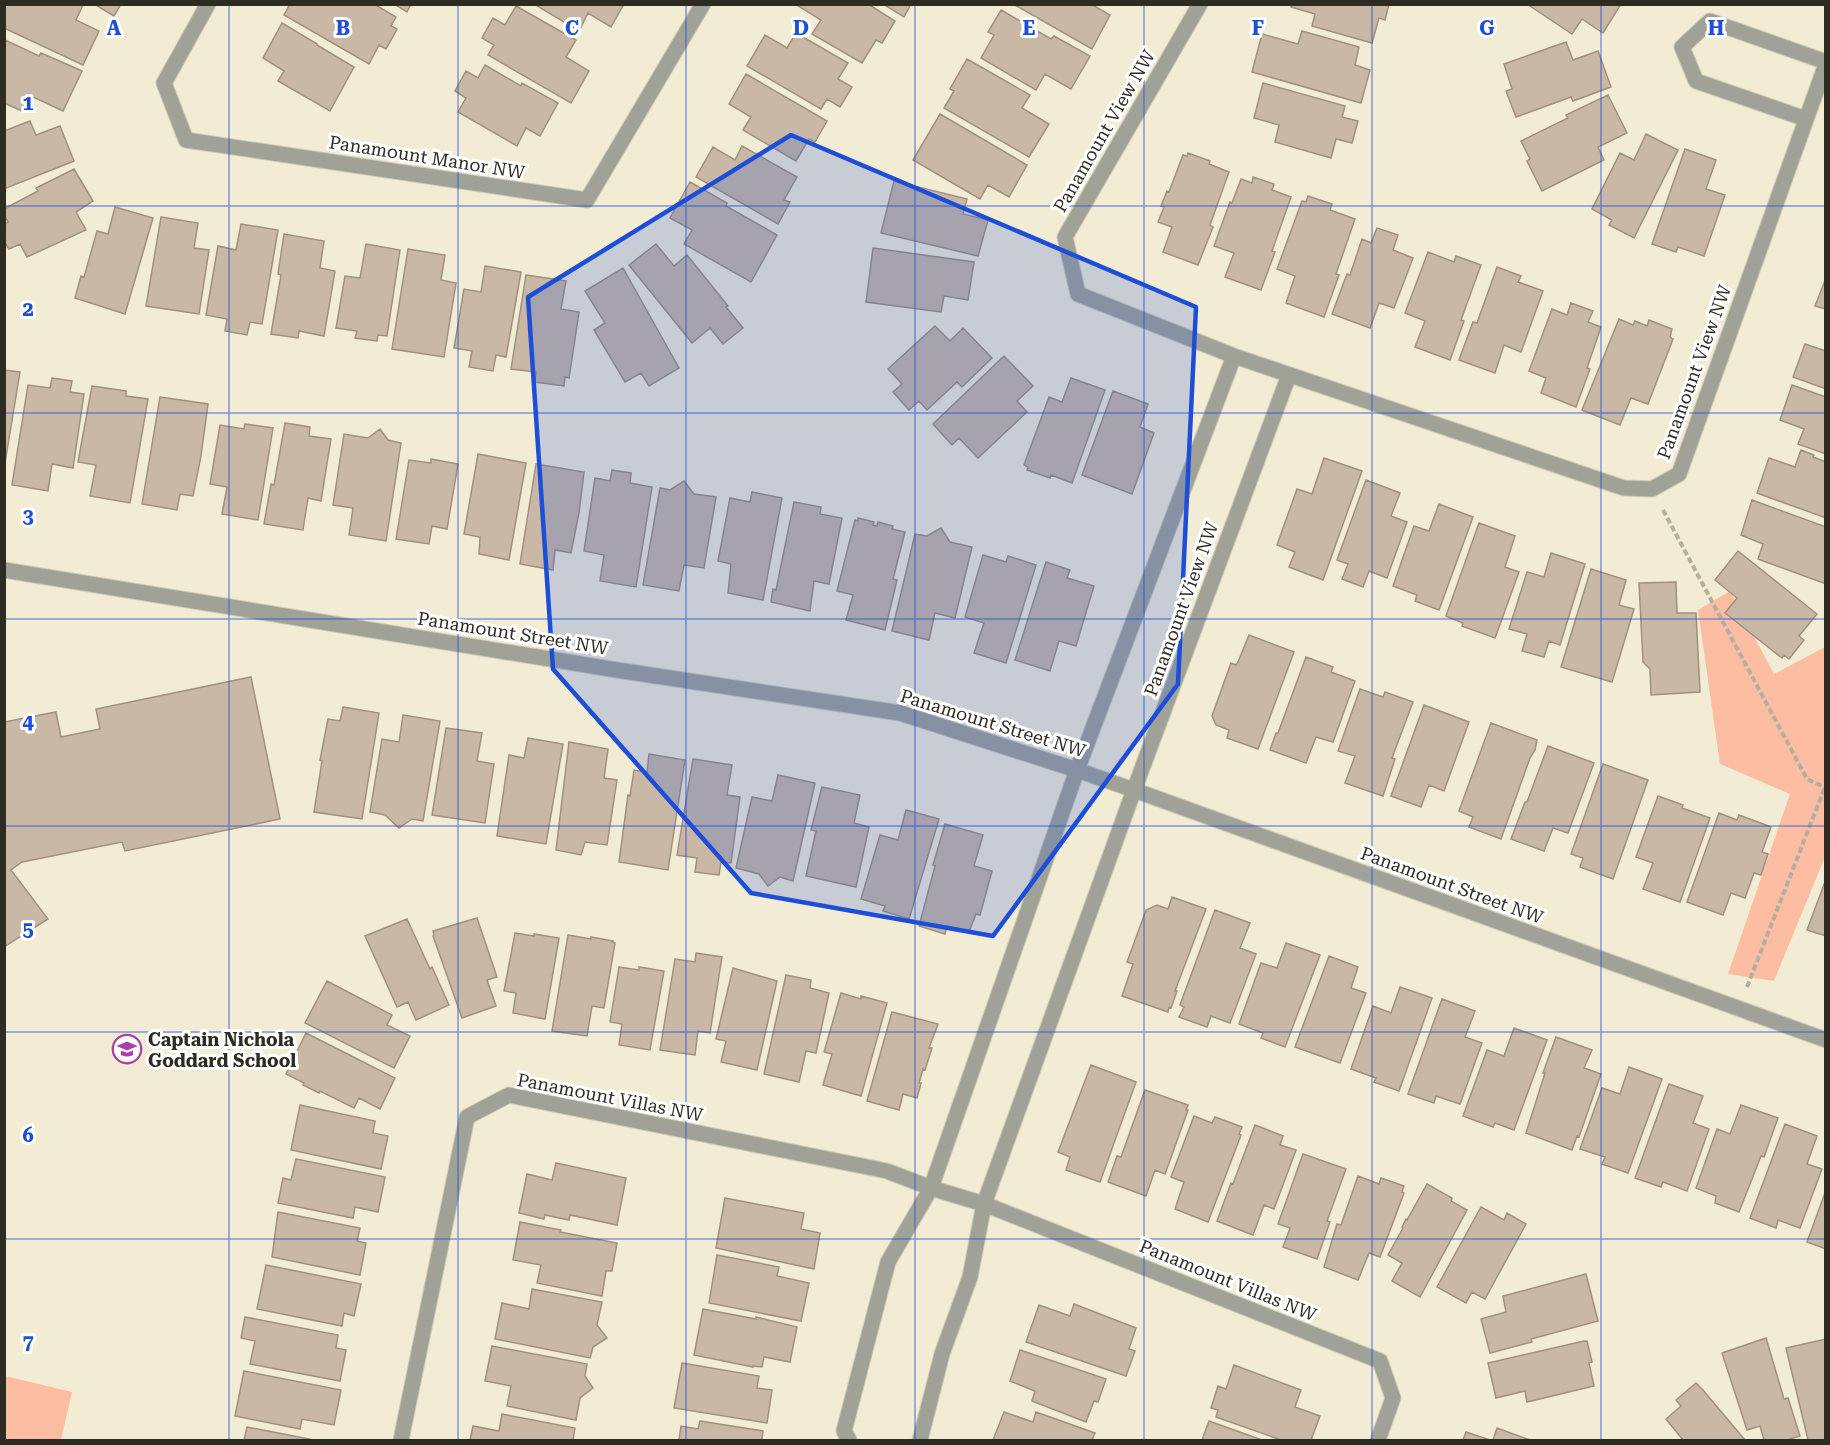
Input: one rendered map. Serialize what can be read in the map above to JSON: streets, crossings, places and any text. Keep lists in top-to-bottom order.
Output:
{
  "streets": {
    "street": [
      "Panamount View NW",
      "Panamount Manor NW",
      "Panamount Street NW",
      "Panamount Villas NW"
    ]
  },
  "crossings": [
    ["Panamount View NW", "Panamount Street NW"]
  ],
  "places": {
    "school or university": ["Captain Nichola Goddard School"]
  },
  "grid": {
    "columns": [
      "A",
      "B",
      "C",
      "D",
      "E",
      "F",
      "G",
      "H"
    ],
    "rows": [
      "1",
      "2",
      "3",
      "4",
      "5",
      "6",
      "7"
    ]
  }
}
